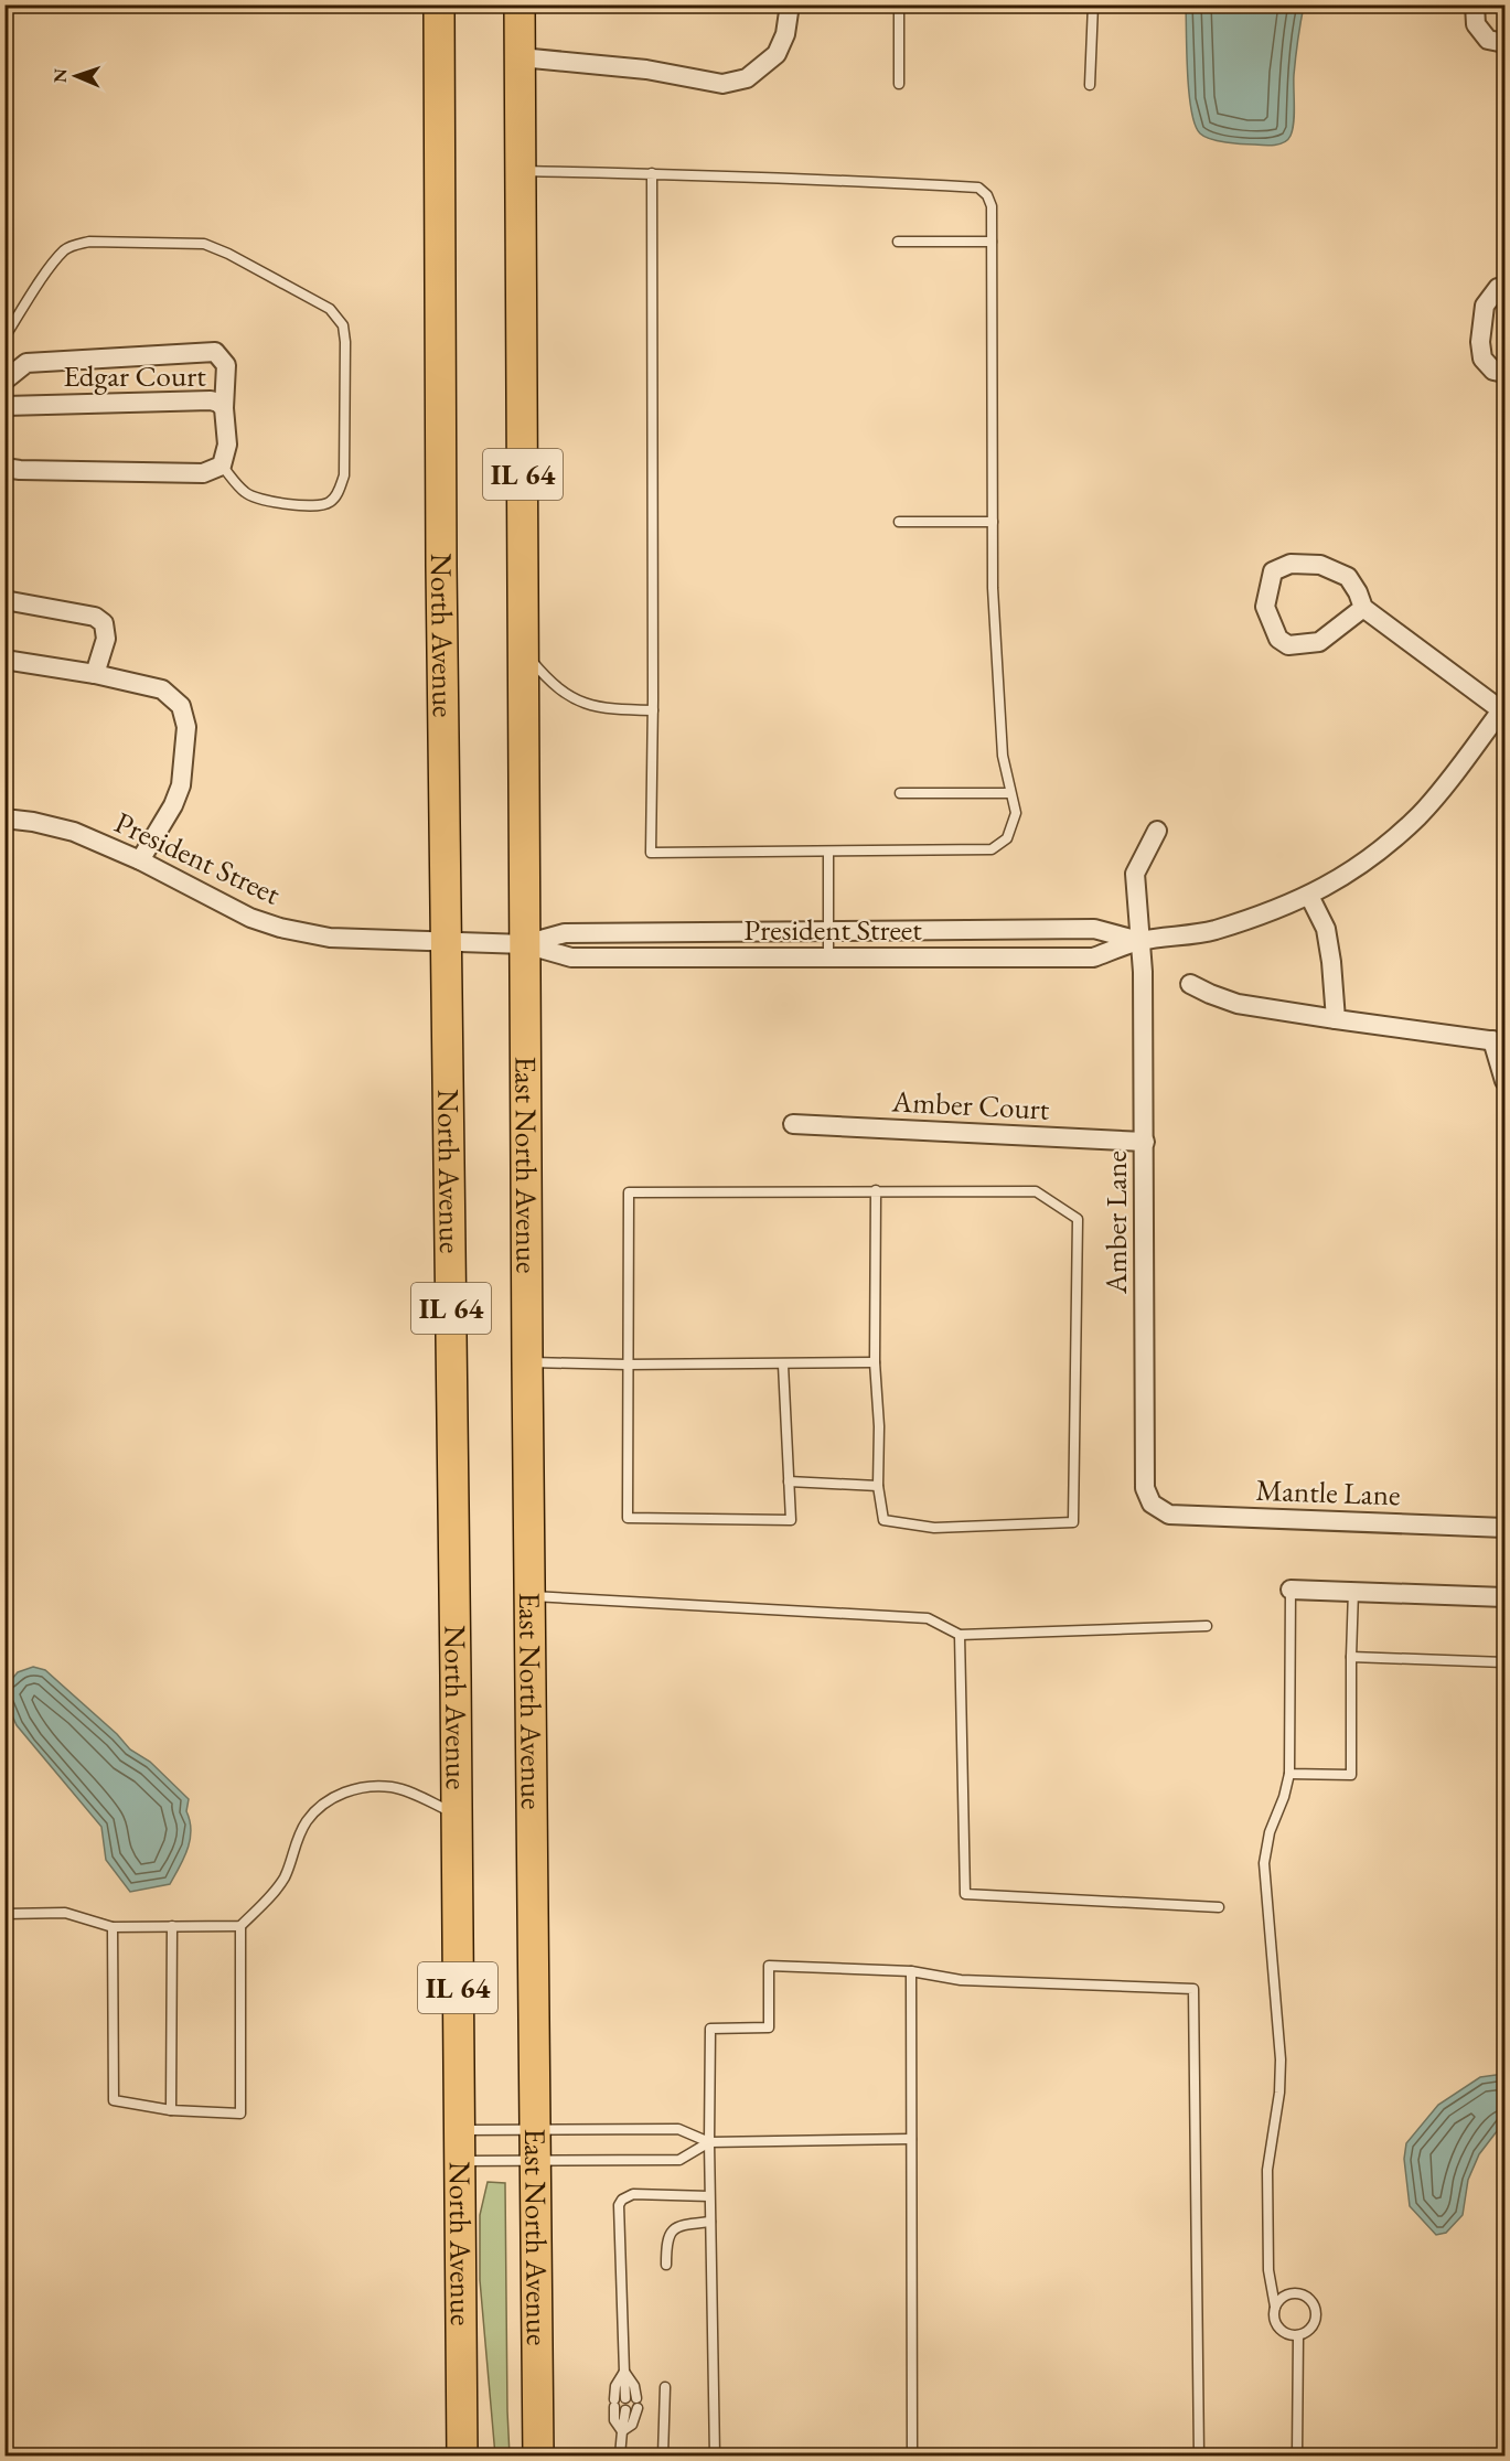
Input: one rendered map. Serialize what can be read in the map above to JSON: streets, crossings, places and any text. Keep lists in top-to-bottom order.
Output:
{
  "streets": {
    "main road": ["IL 64", "North Avenue", "East North Avenue"],
    "street": [
      "Edgar Court",
      "President Street",
      "Amber Court",
      "Amber Lane",
      "Mantle Lane"
    ]
  },
  "crossings": [
    ["IL 64", "President Street"],
    ["IL 64", "East North Avenue"],
    ["North Avenue", "President Street"],
    ["President Street", "East North Avenue"],
    ["President Street", "Amber Lane"],
    ["Amber Court", "Amber Lane"],
    ["Amber Lane", "Mantle Lane"]
  ],
  "north": "left"
}
